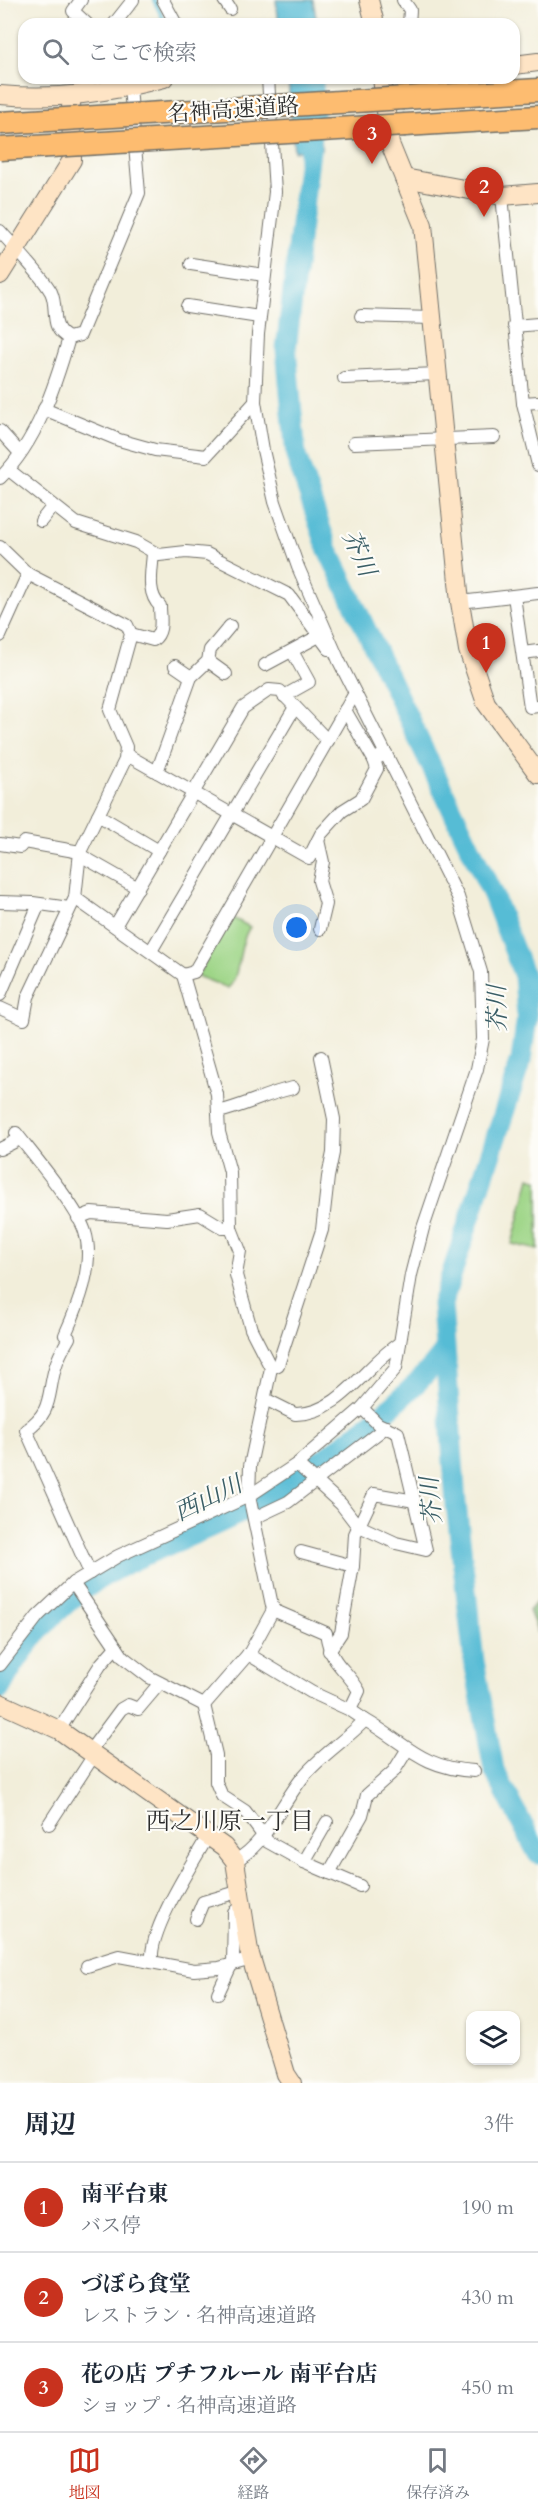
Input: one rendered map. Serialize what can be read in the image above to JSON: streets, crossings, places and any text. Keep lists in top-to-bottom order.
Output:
{
  "streets": {
    "highway": ["名神高速道路"]
  },
  "districts": ["西之川原一丁目"],
  "water": ["芥川", "西山川"],
  "page": {
    "search": "ここで検索",
    "pins": ["3", "2", "1"],
    "heading": ["周辺", "3件"],
    "list": [
      {
        "mark": "1",
        "name": "南平台東",
        "note": "バス停",
        "value": "190 m"
      },
      {
        "mark": "2",
        "name": "づぼら食堂",
        "note": "レストラン · 名神高速道路",
        "value": "430 m"
      },
      {
        "mark": "3",
        "name": "花の店 プチフルール 南平台店",
        "note": "ショップ · 名神高速道路",
        "value": "450 m"
      }
    ],
    "nav": ["地図", "経路", "保存済み"]
  }
}
